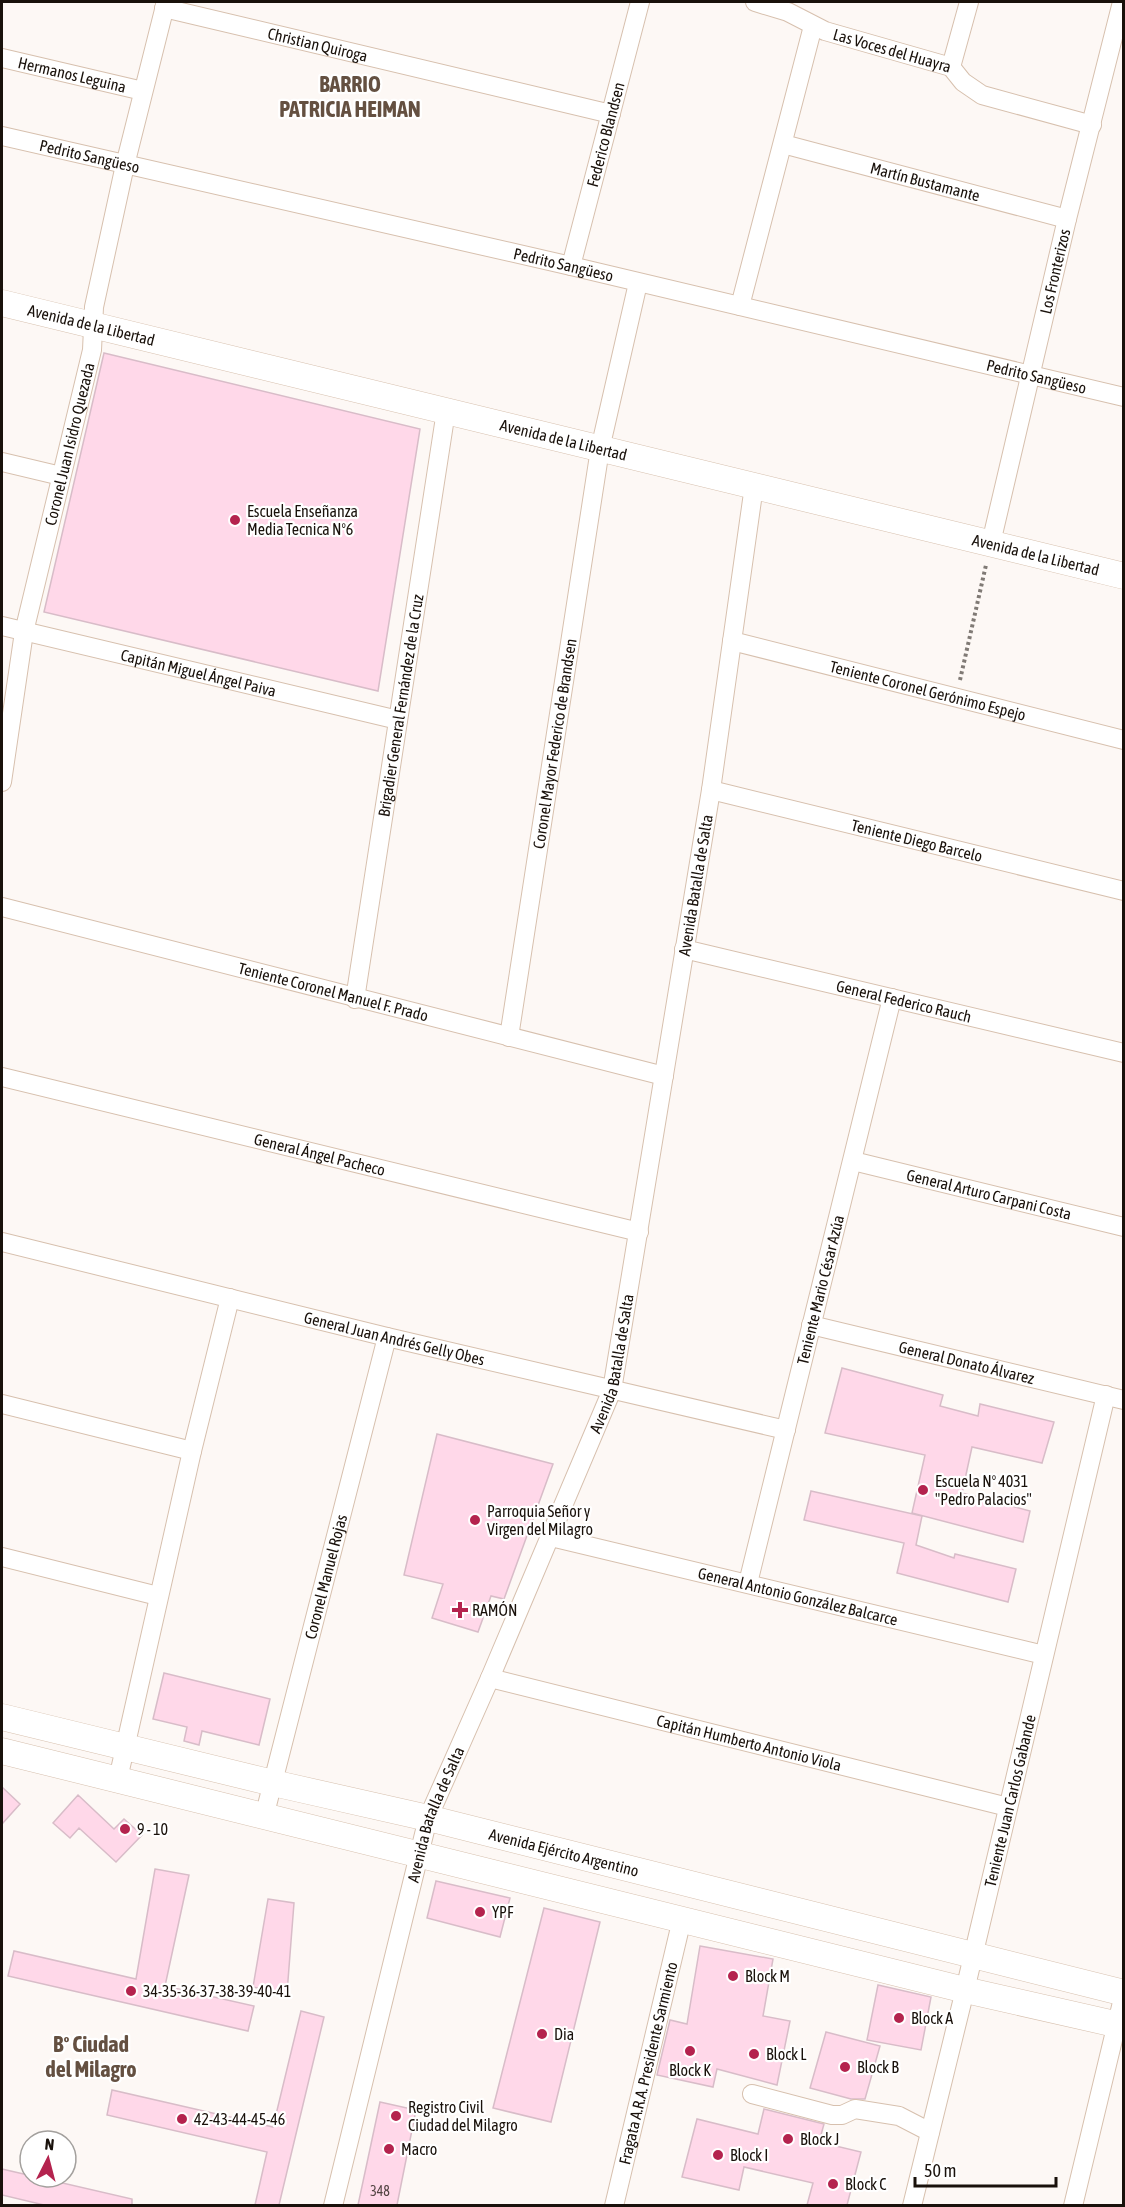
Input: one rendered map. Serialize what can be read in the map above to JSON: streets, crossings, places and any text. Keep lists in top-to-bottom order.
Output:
{
  "streets": {
    "street": [
      "Christian Quiroga",
      "Las Voces del Huayra",
      "Hermanos Leguina",
      "Federico Blandsen",
      "Pedrito Sangüeso",
      "Martín Bustamante",
      "Los Fronterizos",
      "Avenida de la Libertad",
      "Coronel Juan Isidro Quezada",
      "Capitán Miguel Ángel Paiva",
      "Teniente Coronel Gerónimo Espejo",
      "Brigadier General Fernández de la Cruz",
      "Coronel Mayor Federico de Brandsen",
      "Teniente Diego Barcelo",
      "Avenida Batalla de Salta",
      "Teniente Coronel Manuel F. Prado",
      "General Federico Rauch",
      "General Ángel Pacheco",
      "General Arturo Carpani Costa",
      "Teniente Mario César Azúa",
      "General Juan Andrés Gelly Obes",
      "General Donato Álvarez",
      "Coronel Manuel Rojas",
      "General Antonio González Balcarce",
      "Capitán Humberto Antonio Viola",
      "Teniente Juan Carlos Gabande",
      "Avenida Ejército Argentino",
      "Fragata A.R.A. Presidente Sarmiento"
    ]
  },
  "crossings": [
    ["Christian Quiroga", "Federico Blandsen"],
    ["Christian Quiroga", "Coronel Juan Isidro Quezada"],
    ["Las Voces del Huayra", "Los Fronterizos"],
    ["Hermanos Leguina", "Coronel Juan Isidro Quezada"],
    ["Federico Blandsen", "Pedrito Sangüeso"],
    ["Pedrito Sangüeso", "Los Fronterizos"],
    ["Pedrito Sangüeso", "Coronel Juan Isidro Quezada"],
    ["Martín Bustamante", "Los Fronterizos"],
    ["Los Fronterizos", "Avenida de la Libertad"],
    ["Avenida de la Libertad", "Coronel Juan Isidro Quezada"],
    ["Avenida de la Libertad", "Brigadier General Fernández de la Cruz"],
    ["Avenida de la Libertad", "Coronel Mayor Federico de Brandsen"],
    ["Avenida de la Libertad", "Avenida Batalla de Salta"],
    ["Coronel Juan Isidro Quezada", "Capitán Miguel Ángel Paiva"],
    ["Capitán Miguel Ángel Paiva", "Brigadier General Fernández de la Cruz"],
    ["Teniente Coronel Gerónimo Espejo", "Avenida Batalla de Salta"],
    ["Brigadier General Fernández de la Cruz", "Teniente Coronel Manuel F. Prado"],
    ["Coronel Mayor Federico de Brandsen", "Teniente Coronel Manuel F. Prado"],
    ["Teniente Diego Barcelo", "Avenida Batalla de Salta"],
    ["Avenida Batalla de Salta", "Teniente Coronel Manuel F. Prado"],
    ["Avenida Batalla de Salta", "General Federico Rauch"],
    ["Avenida Batalla de Salta", "General Ángel Pacheco"],
    ["Avenida Batalla de Salta", "General Juan Andrés Gelly Obes"],
    ["Avenida Batalla de Salta", "General Antonio González Balcarce"],
    ["Avenida Batalla de Salta", "Capitán Humberto Antonio Viola"],
    ["Avenida Batalla de Salta", "Avenida Ejército Argentino"],
    ["General Federico Rauch", "Teniente Mario César Azúa"],
    ["General Arturo Carpani Costa", "Teniente Mario César Azúa"],
    ["Teniente Mario César Azúa", "General Juan Andrés Gelly Obes"],
    ["Teniente Mario César Azúa", "General Donato Álvarez"],
    ["Teniente Mario César Azúa", "General Antonio González Balcarce"],
    ["General Juan Andrés Gelly Obes", "Coronel Manuel Rojas"],
    ["General Donato Álvarez", "Teniente Juan Carlos Gabande"],
    ["Coronel Manuel Rojas", "Avenida Ejército Argentino"],
    ["General Antonio González Balcarce", "Teniente Juan Carlos Gabande"],
    ["Capitán Humberto Antonio Viola", "Teniente Juan Carlos Gabande"],
    ["Teniente Juan Carlos Gabande", "Avenida Ejército Argentino"]
  ],
  "districts": ["BARRIO PATRICIA HEIMAN", "Bº Ciudad del Milagro"],
  "places": {
    "other": [
      "Escuela Enseñanza Media Tecnica N°6",
      "Escuela N° 4031 \"Pedro Palacios\"",
      "Parroquia Señor y Virgen del Milagro",
      "9 - 10",
      "YPF",
      "Block M",
      "34-35-36-37-38-39-40-41",
      "Block A",
      "Dia",
      "Block K",
      "Block L",
      "Block B",
      "Registro Civil Ciudad del Milagro",
      "42-43-44-45-46",
      "Block J",
      "Macro",
      "Block I",
      "Block C"
    ],
    "health": ["RAMÓN"]
  },
  "house_numbers": ["348"],
  "scale_bar": "50 m",
  "north": "top"
}
